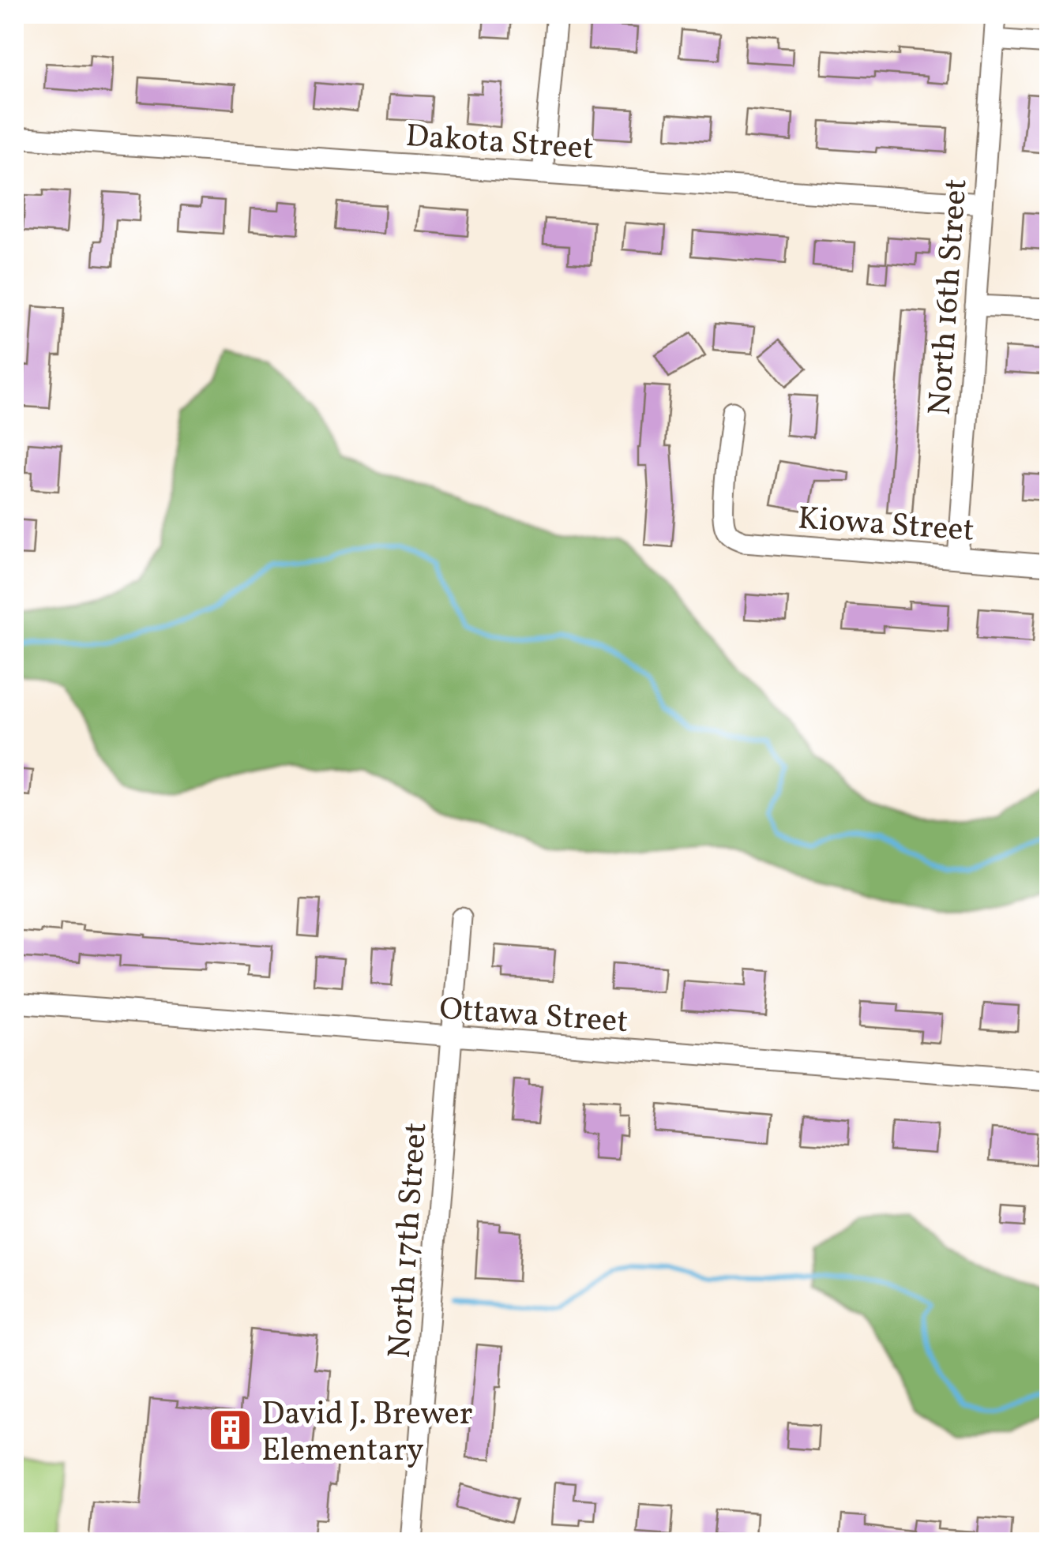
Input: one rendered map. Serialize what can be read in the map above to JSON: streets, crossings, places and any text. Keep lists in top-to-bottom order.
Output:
{
  "streets": {
    "street": [
      "Dakota Street",
      "North 16th Street",
      "Kiowa Street",
      "Ottawa Street",
      "North 17th Street"
    ]
  },
  "crossings": [
    ["Dakota Street", "North 16th Street"],
    ["North 16th Street", "Kiowa Street"],
    ["Ottawa Street", "North 17th Street"]
  ],
  "places": {
    "building": ["David J. Brewer Elementary"]
  }
}
